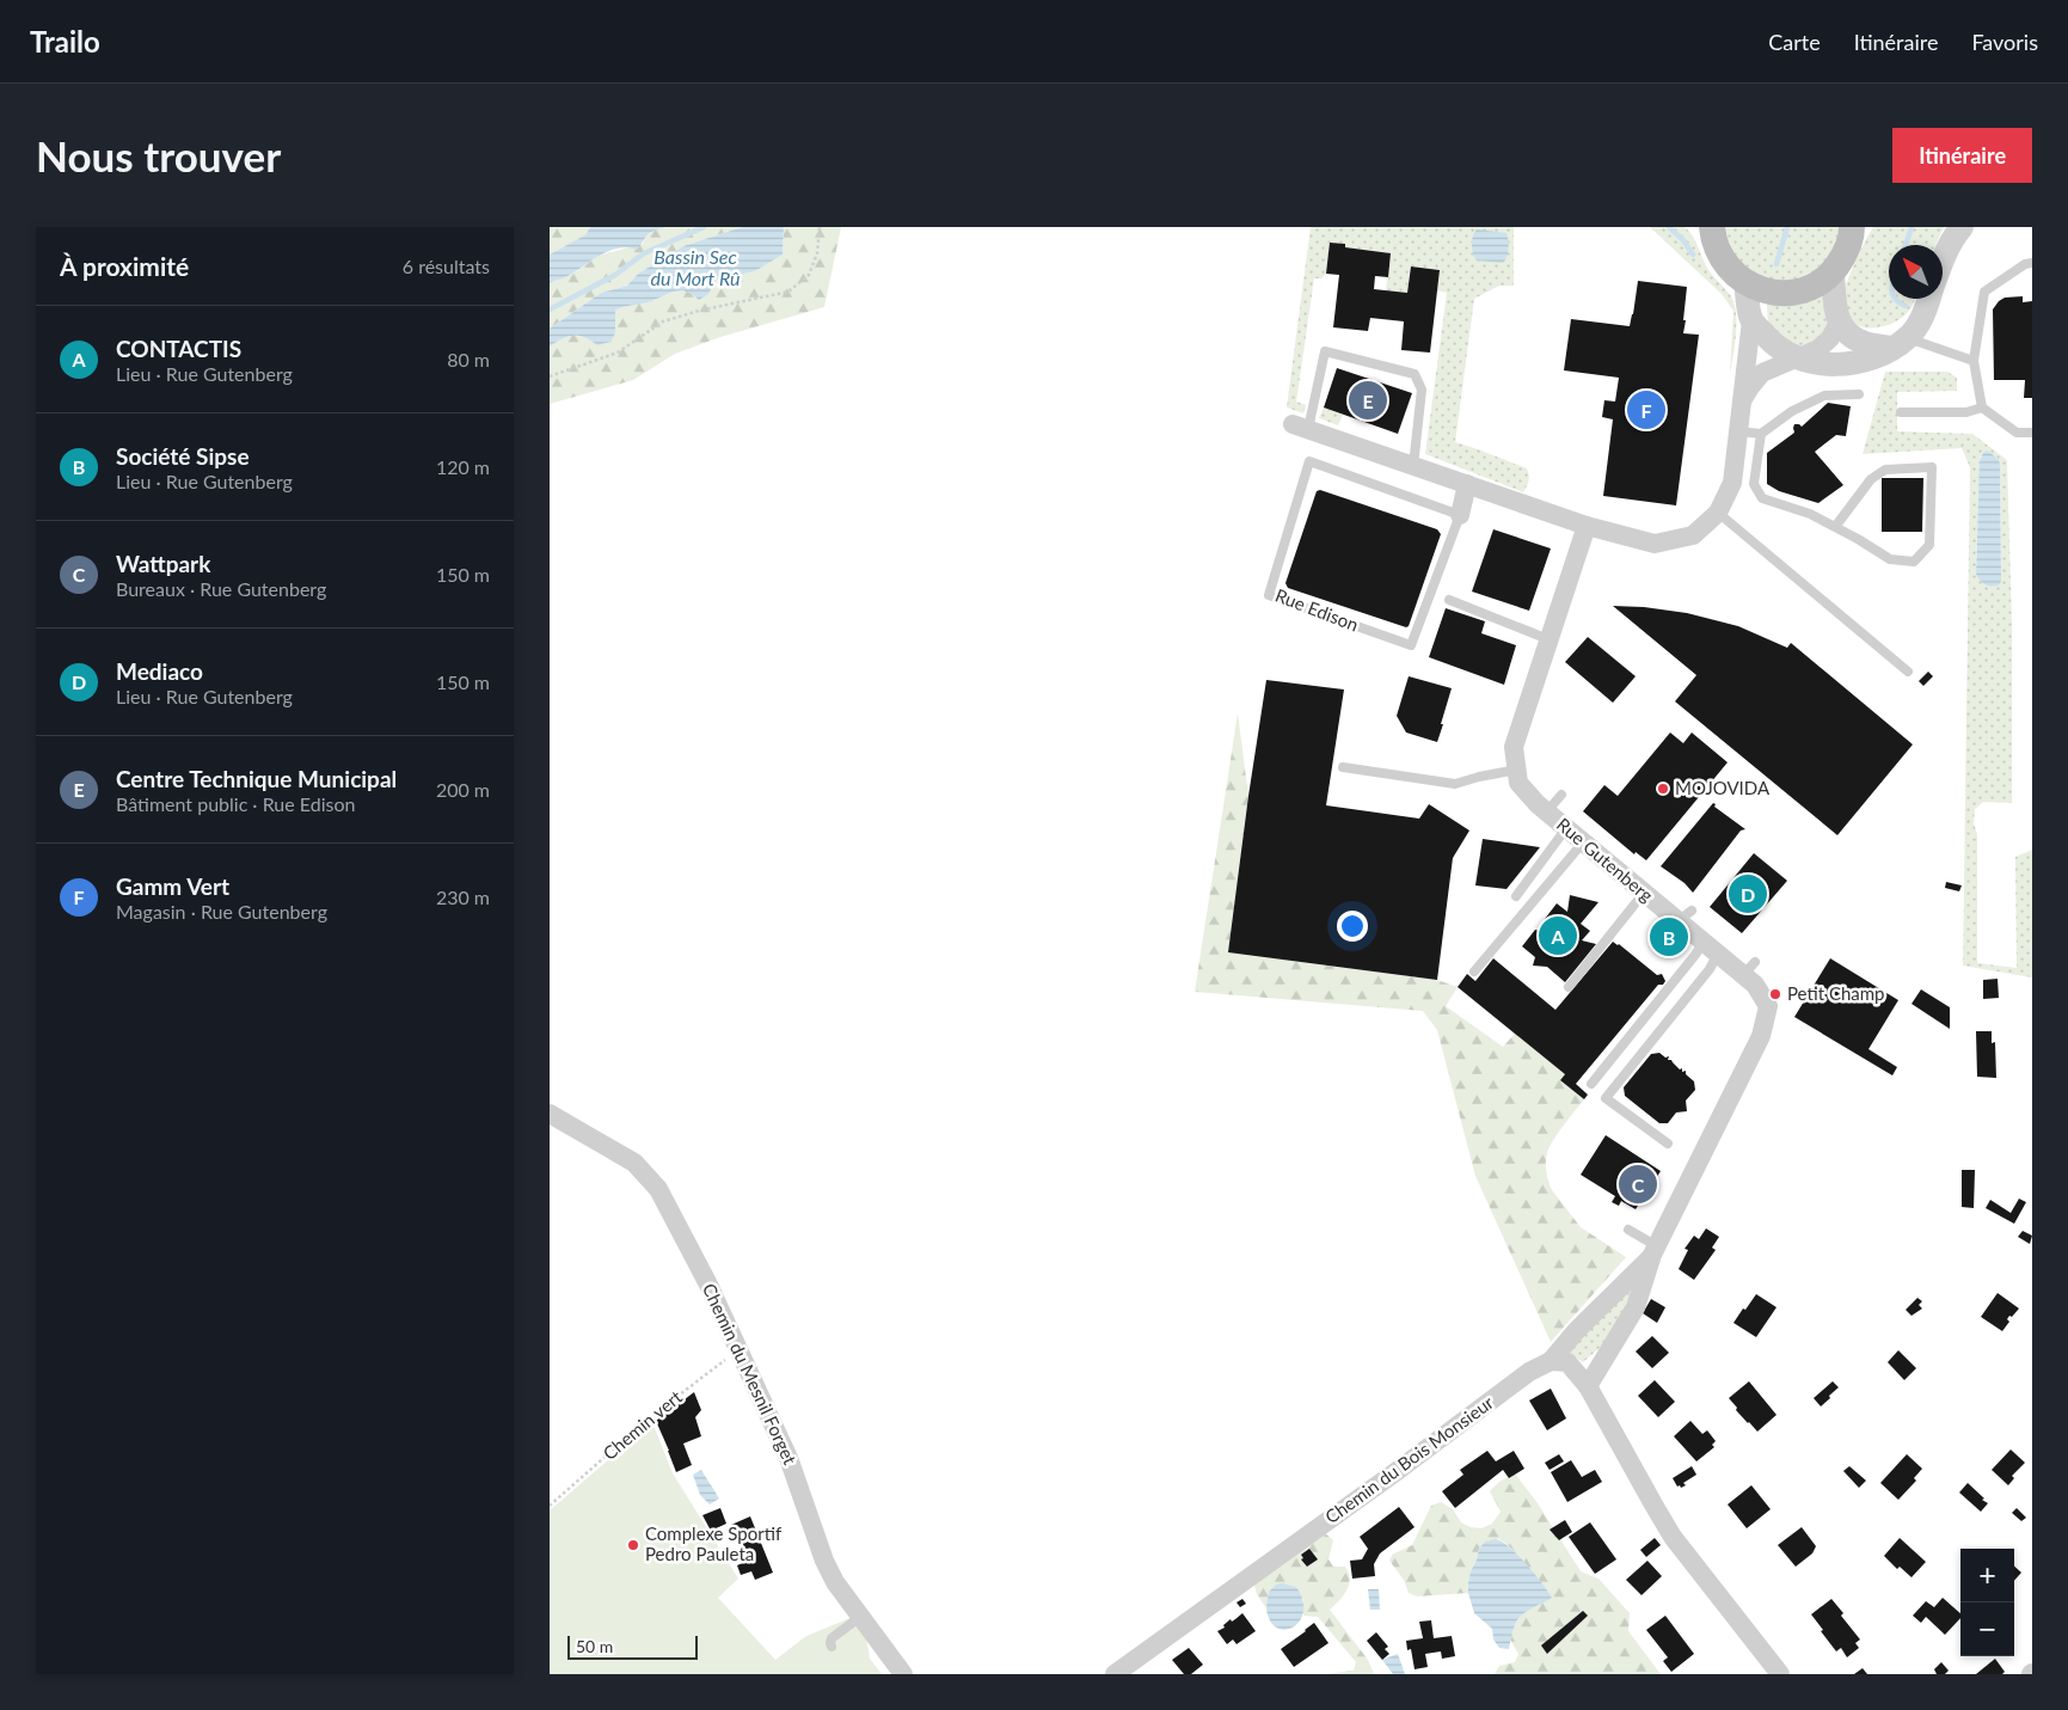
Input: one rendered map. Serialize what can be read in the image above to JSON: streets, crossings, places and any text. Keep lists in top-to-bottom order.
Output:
{
  "streets": {
    "street": [
      "Rue Edison",
      "Rue Gutenberg",
      "Chemin du Mesnil Forget",
      "Chemin du Bois Monsieur"
    ],
    "path": ["Chemin vert"]
  },
  "crossings": [
    ["Rue Gutenberg", "Chemin du Bois Monsieur"],
    ["Chemin du Mesnil Forget", "Chemin vert"]
  ],
  "water": ["Bassin Sec du Mort Rû"],
  "places": ["MOJOVIDA", "Petit Champ", "Complexe Sportif Pedro Pauleta"],
  "scale_bar": "50 m",
  "north": "top left",
  "page": {
    "header": "Trailo",
    "nav": ["Carte", "Itinéraire", "Favoris"],
    "buttons": "Itinéraire",
    "title": "Nous trouver",
    "heading": ["À proximité", "6 résultats"],
    "list": [
      {
        "mark": "A",
        "name": "CONTACTIS",
        "note": "Lieu · Rue Gutenberg",
        "value": "80 m"
      },
      {
        "mark": "B",
        "name": "Société Sipse",
        "note": "Lieu · Rue Gutenberg",
        "value": "120 m"
      },
      {
        "mark": "C",
        "name": "Wattpark",
        "note": "Bureaux · Rue Gutenberg",
        "value": "150 m"
      },
      {
        "mark": "D",
        "name": "Mediaco",
        "note": "Lieu · Rue Gutenberg",
        "value": "150 m"
      },
      {
        "mark": "E",
        "name": "Centre Technique Municipal",
        "note": "Bâtiment public · Rue Edison",
        "value": "200 m"
      },
      {
        "mark": "F",
        "name": "Gamm Vert",
        "note": "Magasin · Rue Gutenberg",
        "value": "230 m"
      }
    ],
    "pins": [
      "E",
      "F",
      "D",
      "A",
      "B",
      "C"
    ],
    "map_buttons": ["+", "−"],
    "scale": "50 m"
  }
}
